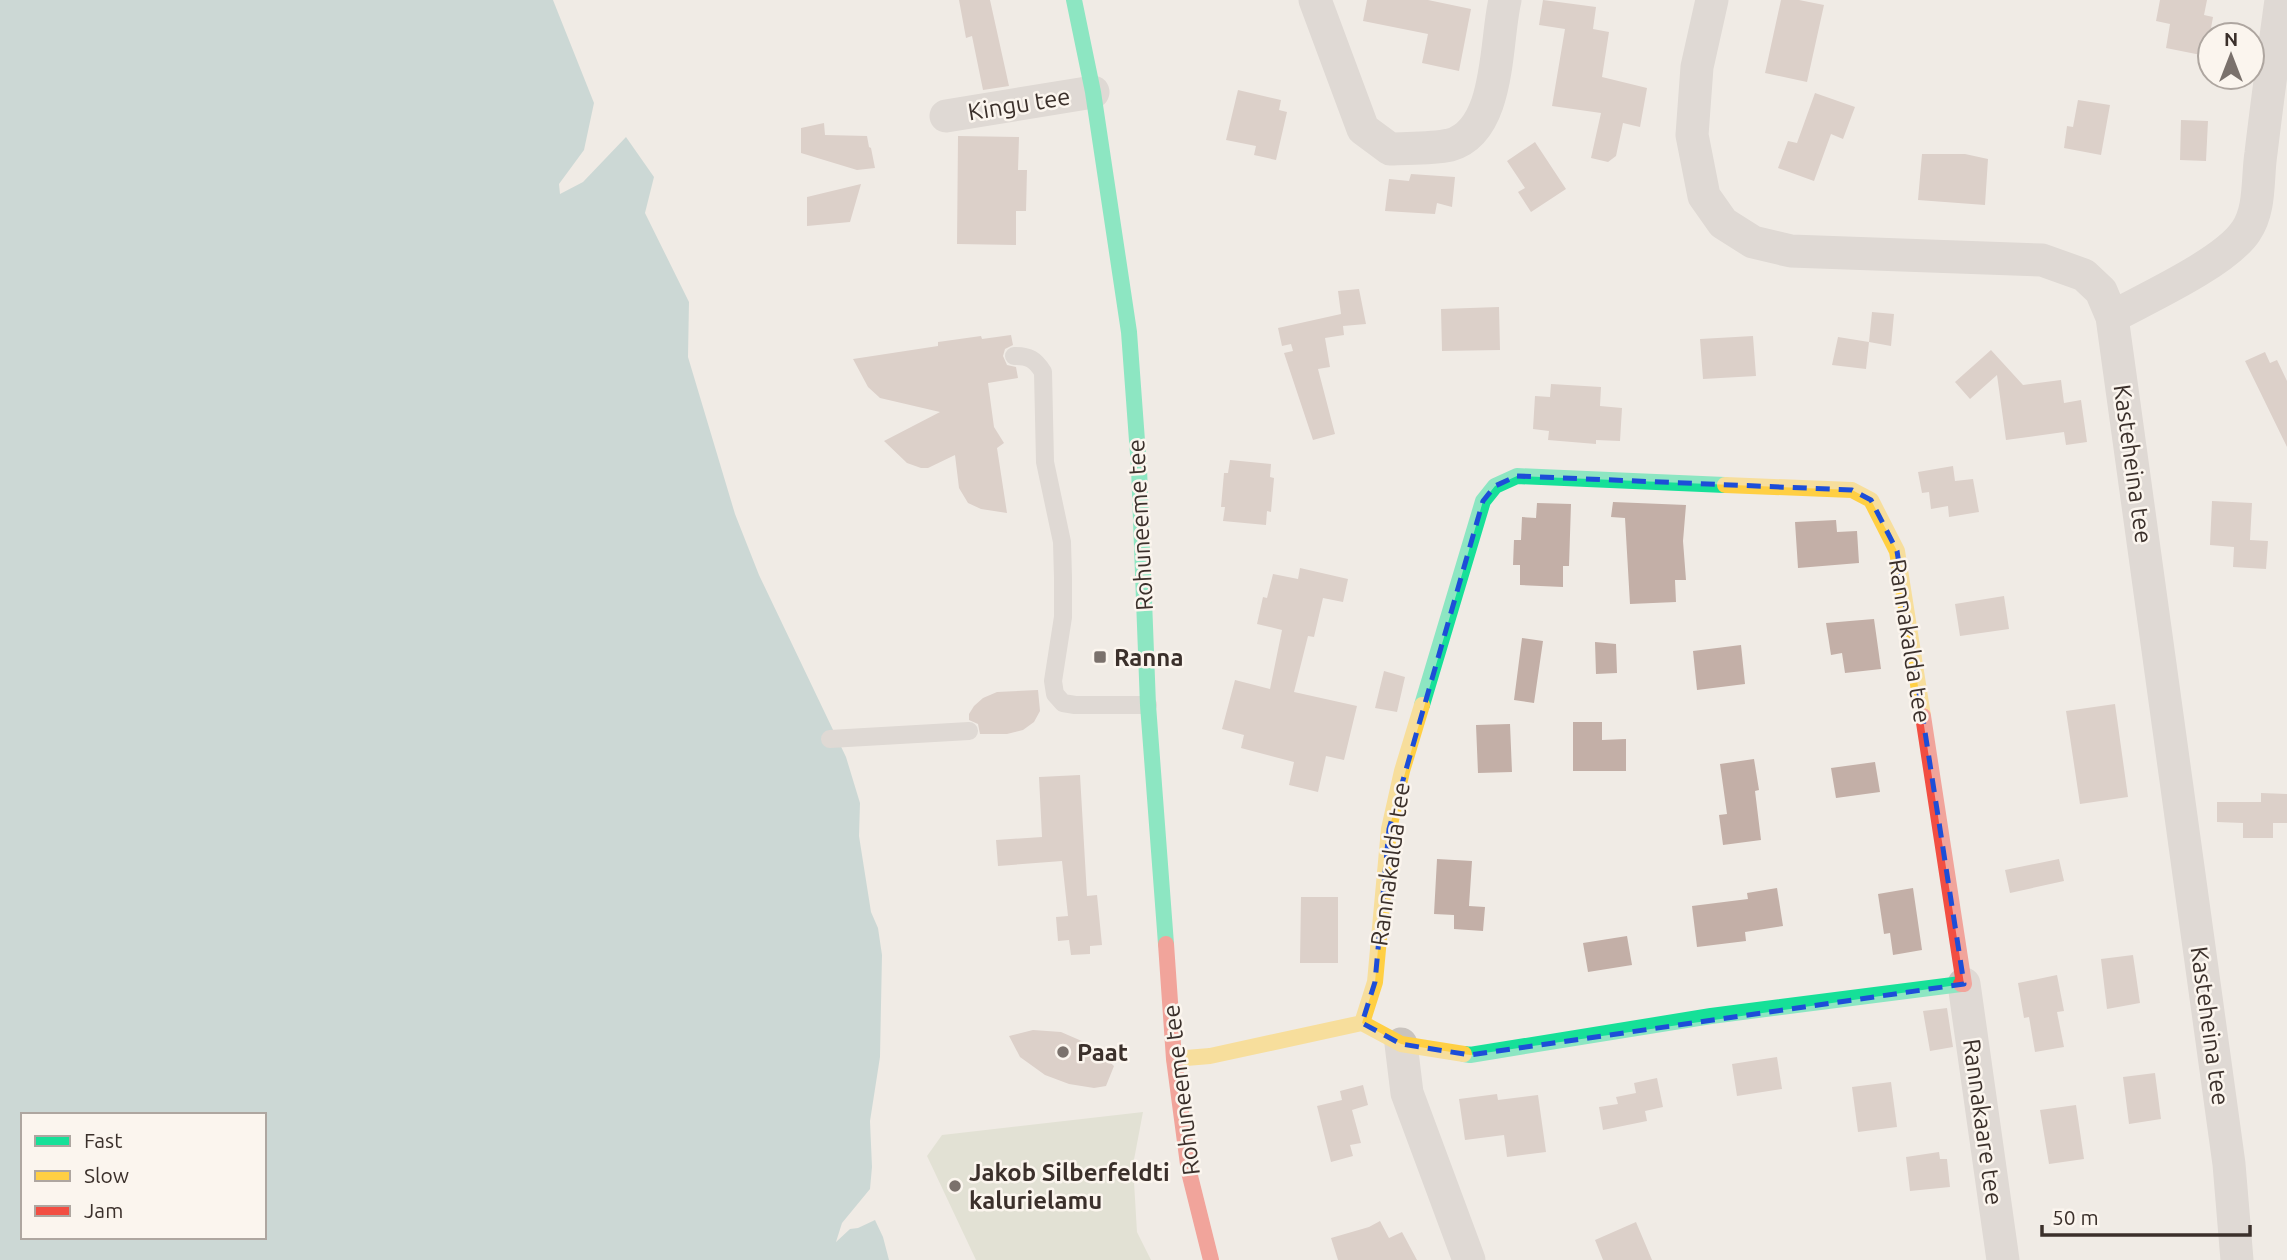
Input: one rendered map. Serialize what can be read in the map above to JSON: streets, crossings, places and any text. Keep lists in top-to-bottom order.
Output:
{
  "streets": {
    "street": [
      "Kingu tee",
      "Kasteheina tee",
      "Rohuneeme tee",
      "Rannakalda tee",
      "Rannakaare tee"
    ]
  },
  "crossings": [
    ["Kingu tee", "Rohuneeme tee"],
    ["Rannakalda tee", "Rannakaare tee"]
  ],
  "places": {
    "transit": ["Ranna"],
    "other": ["Paat", "Jakob Silberfeldti kalurielamu"]
  },
  "legend": ["Fast", "Slow", "Jam"],
  "scale_bar": "50 m",
  "north": "top"
}
